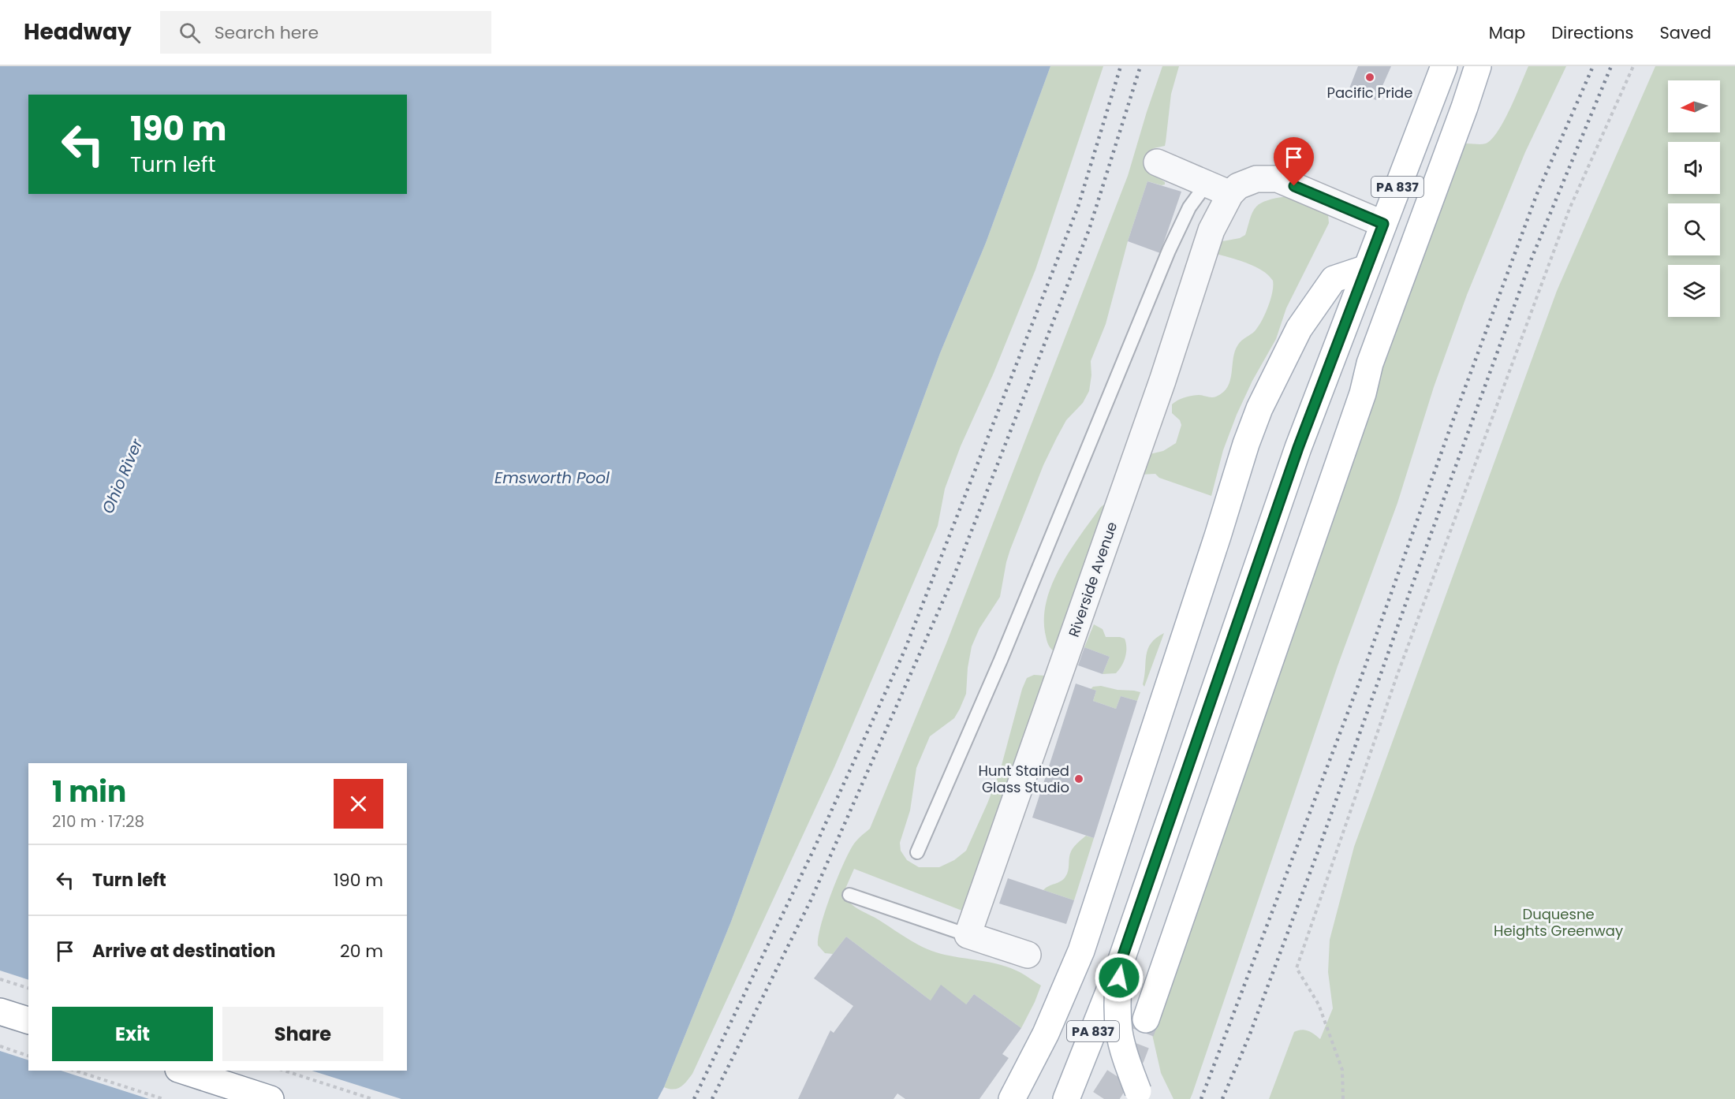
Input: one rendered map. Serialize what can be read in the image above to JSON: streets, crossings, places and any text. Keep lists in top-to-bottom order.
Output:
{
  "streets": {
    "main road": ["PA 837"],
    "street": ["Riverside Avenue"]
  },
  "crossings": [
    ["PA 837", "Riverside Avenue"]
  ],
  "water": ["Ohio River", "Emsworth Pool"],
  "parks": ["Duquesne Heights Greenway"],
  "places": ["Pacific Pride", "Hunt Stained Glass Studio"],
  "north": "left",
  "page": {
    "header": "Headway",
    "search": "Search here",
    "nav": ["Map", "Directions", "Saved"],
    "turn": ["190 m", "Turn left"],
    "heading": ["1 min", "210 m · 17:28"],
    "list": [
      {
        "name": "Turn left",
        "value": "190 m"
      },
      {
        "name": "Arrive at destination",
        "value": "20 m"
      }
    ],
    "buttons": ["Exit", "Share"]
  }
}
